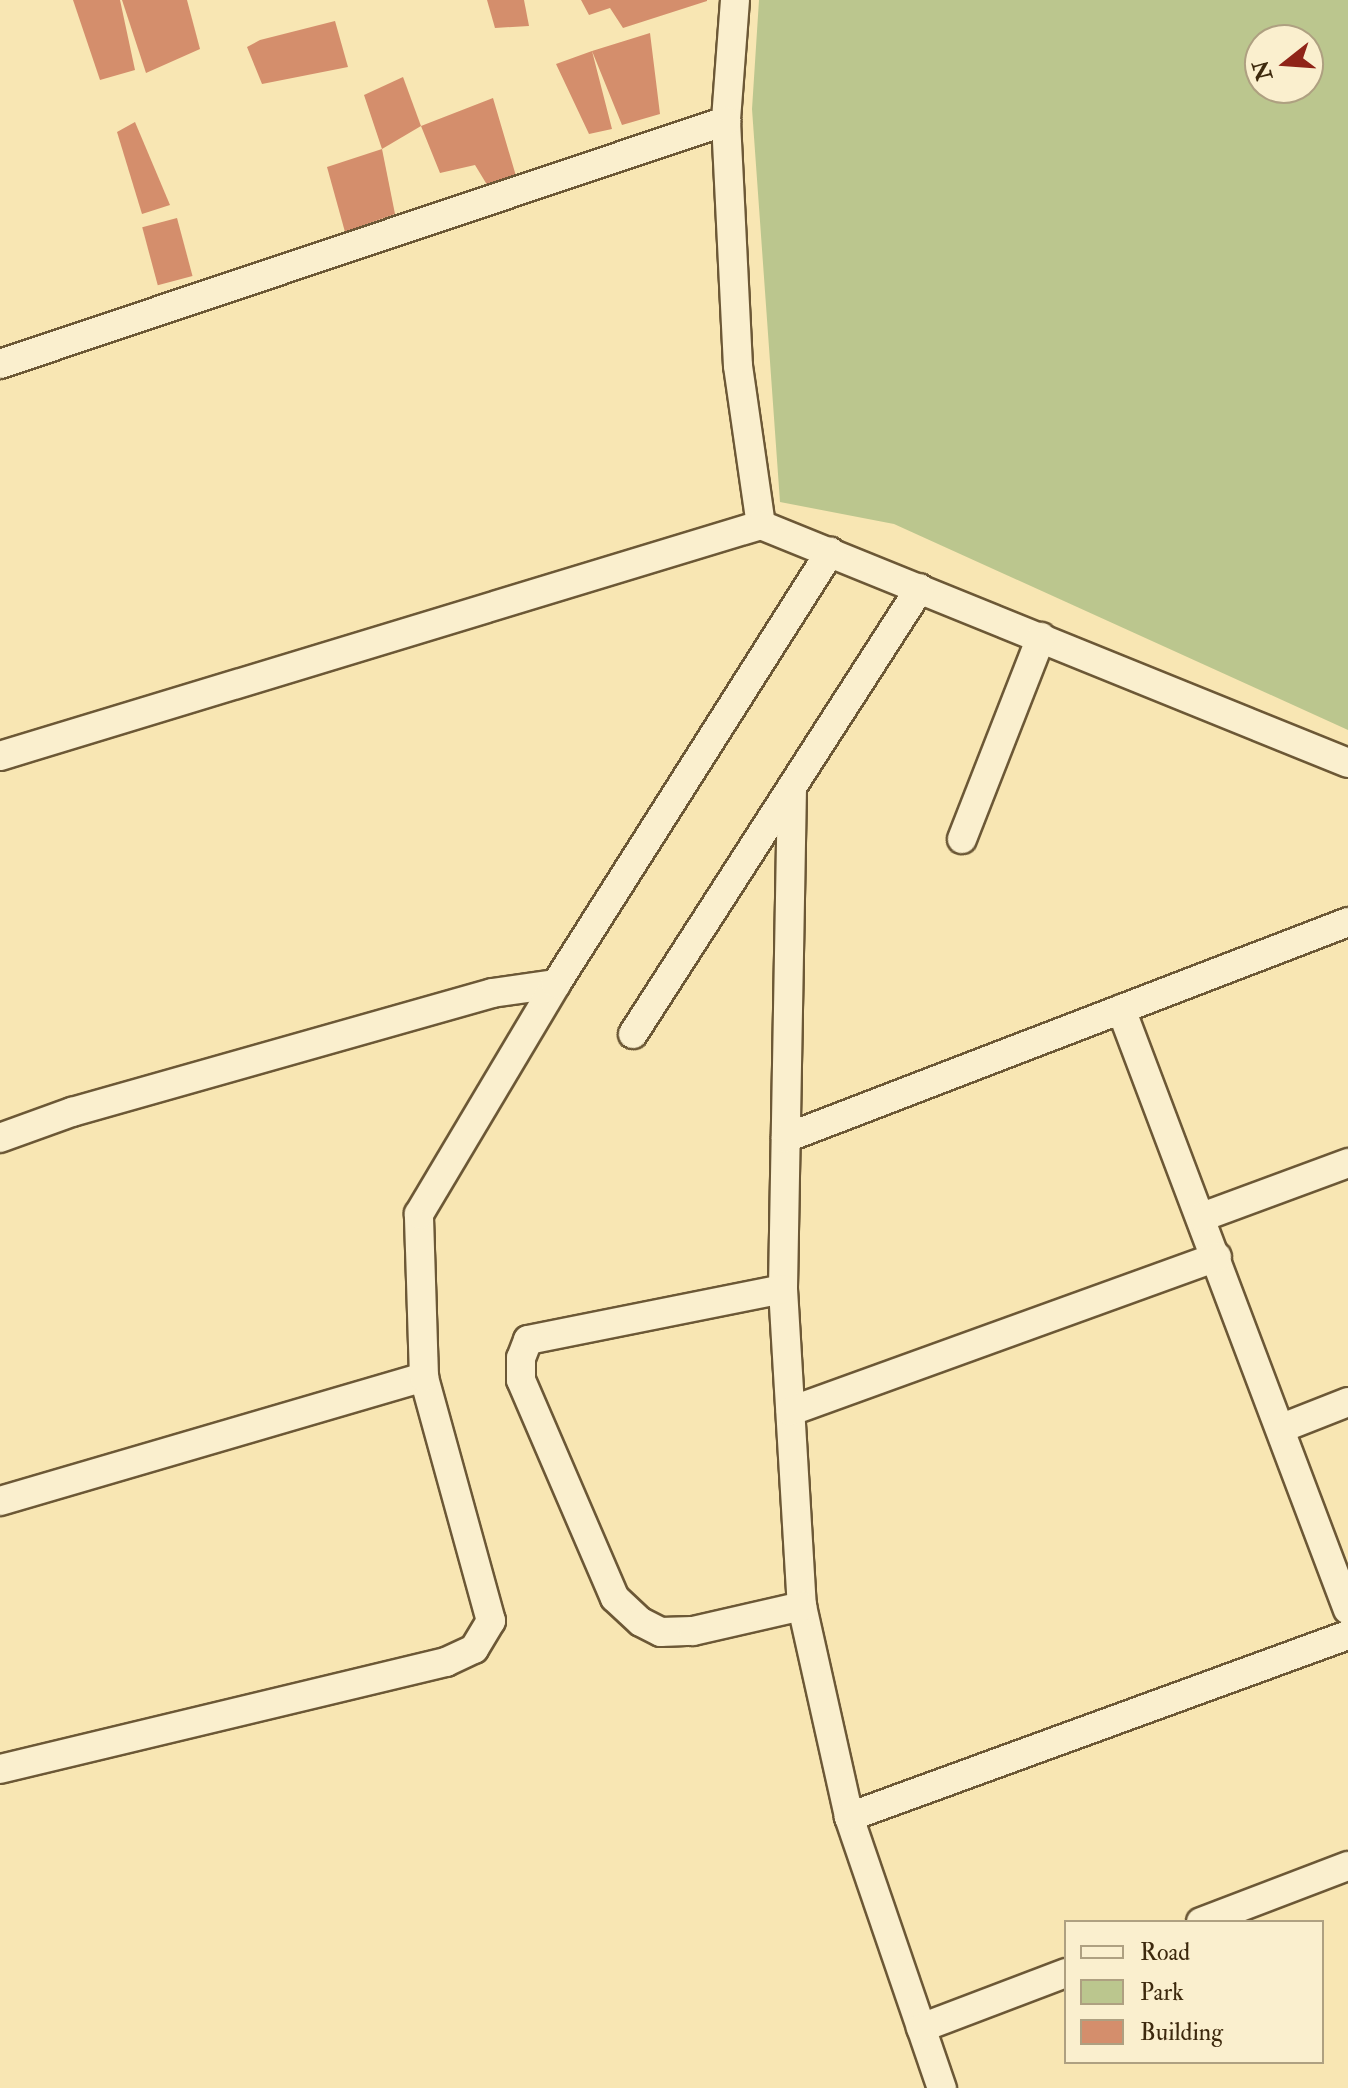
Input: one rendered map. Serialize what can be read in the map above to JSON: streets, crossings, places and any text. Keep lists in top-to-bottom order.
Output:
{
  "legend": ["Road", "Park", "Building"],
  "north": "left"
}
